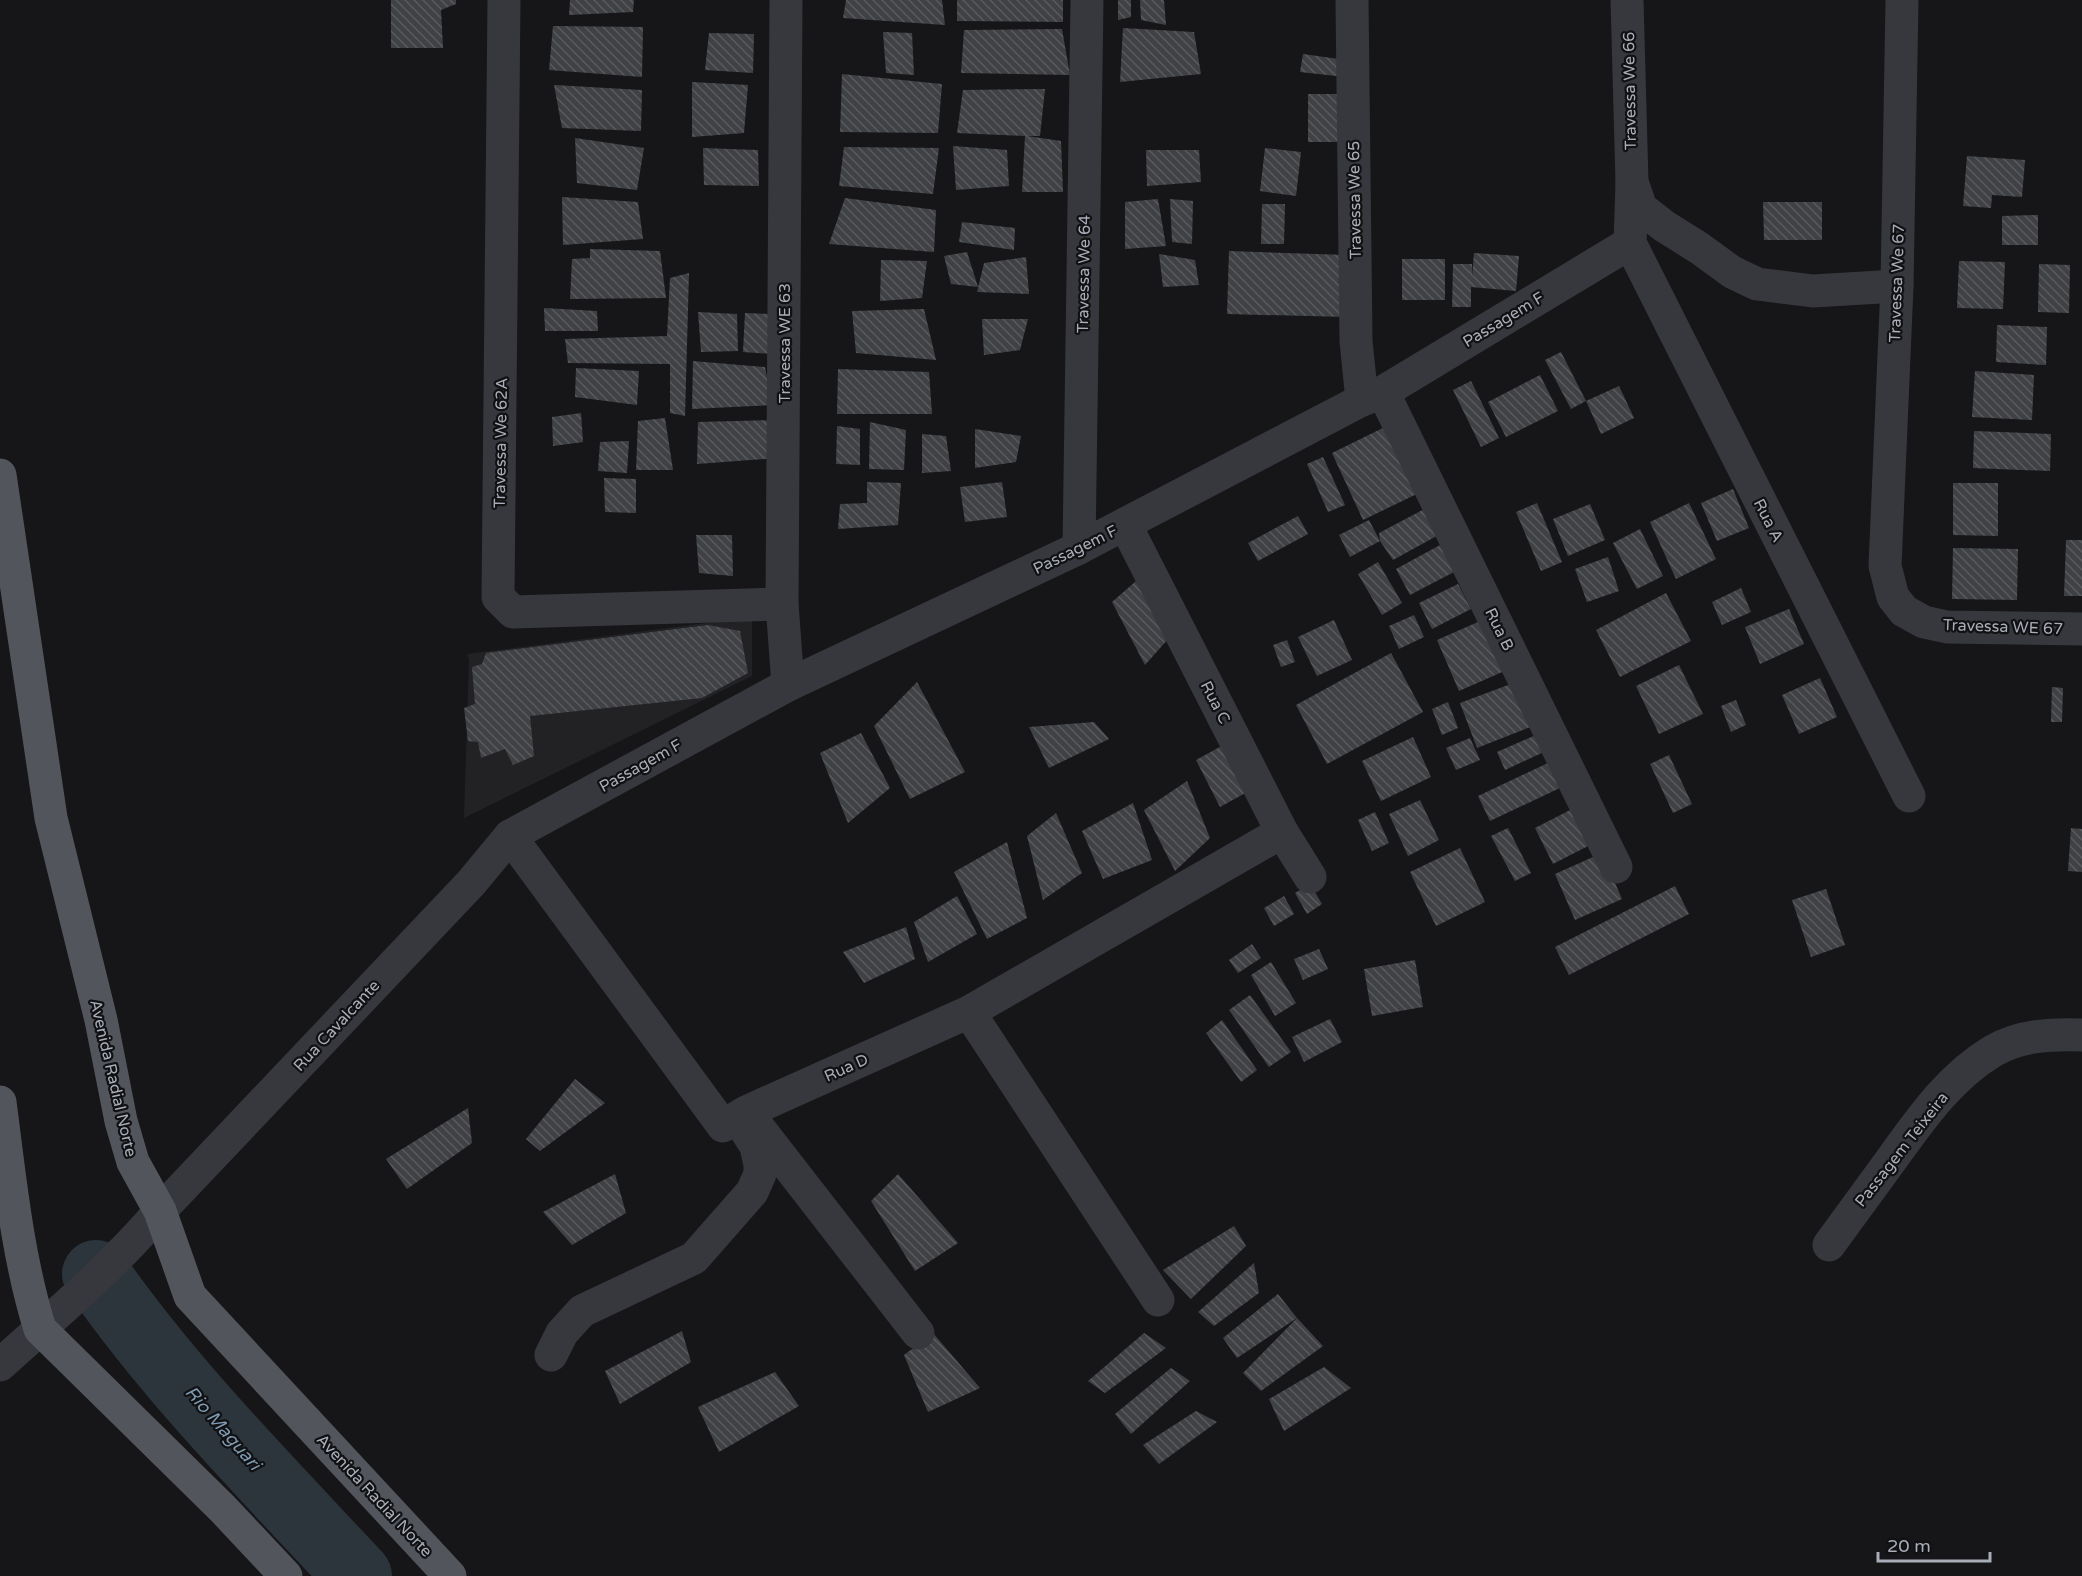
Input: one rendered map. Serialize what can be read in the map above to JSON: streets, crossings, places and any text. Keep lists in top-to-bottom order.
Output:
{
  "streets": {
    "main road": ["Avenida Radial Norte"],
    "street": [
      "Travessa We 66",
      "Travessa We 65",
      "Travessa We 64",
      "Travessa We 67",
      "Passagem F",
      "Travessa WE 63",
      "Travessa We 62A",
      "Rua A",
      "Travessa WE 67",
      "Rua B",
      "Rua C",
      "Rua Cavalcante",
      "Rua D",
      "Passagem Teixeira"
    ]
  },
  "crossings": [
    ["Travessa We 65", "Passagem F"],
    ["Travessa We 65", "Rua B"],
    ["Travessa We 64", "Passagem F"],
    ["Travessa We 67", "Travessa WE 67"],
    ["Passagem F", "Travessa WE 63"],
    ["Passagem F", "Rua A"],
    ["Passagem F", "Rua B"],
    ["Passagem F", "Rua C"],
    ["Passagem F", "Rua Cavalcante"],
    ["Travessa WE 63", "Travessa We 62A"],
    ["Rua C", "Rua D"],
    ["Rua Cavalcante", "Avenida Radial Norte"]
  ],
  "water": ["Rio Maguari"],
  "scale_bar": "20 m"
}
